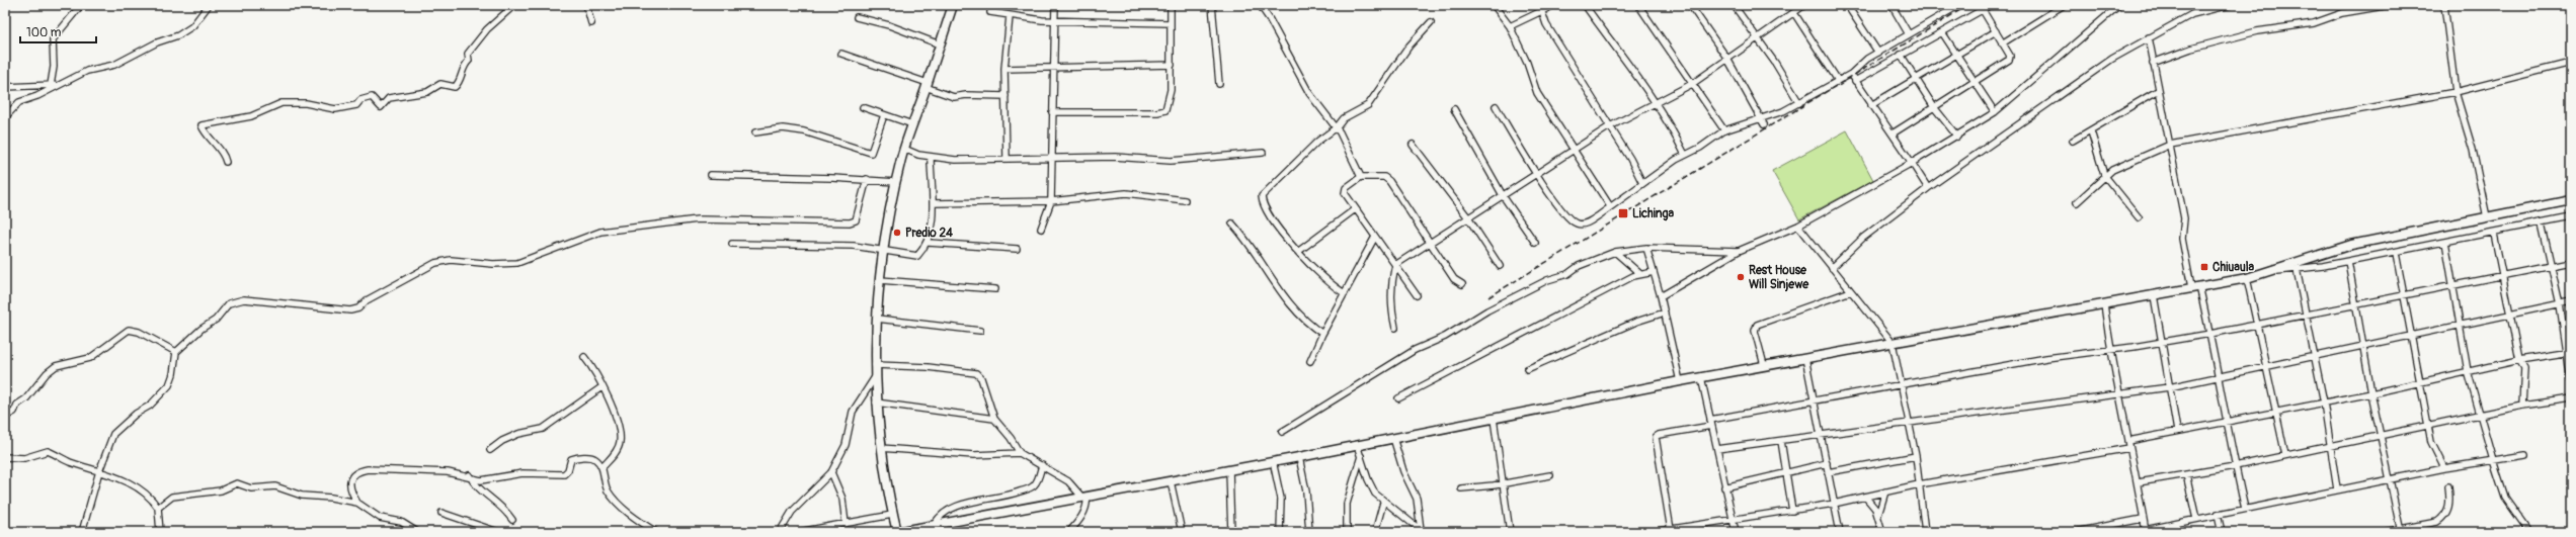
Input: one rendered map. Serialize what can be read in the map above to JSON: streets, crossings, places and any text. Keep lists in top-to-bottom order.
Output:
{
  "places": {
    "transit": ["Lichinga", "Chiuaula"],
    "other": ["Predio 24", "Rest House Will Sinjewe"]
  },
  "scale_bar": "100 m"
}
